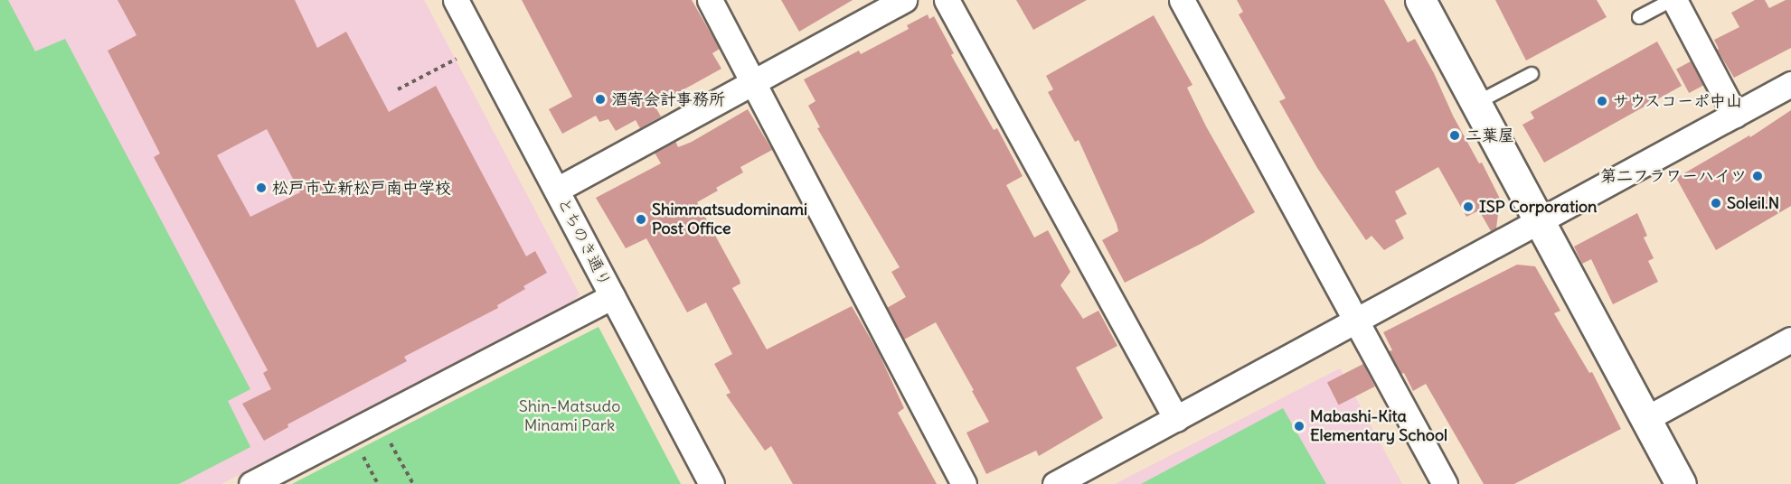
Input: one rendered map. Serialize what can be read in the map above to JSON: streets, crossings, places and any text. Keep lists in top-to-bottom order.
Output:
{
  "streets": {
    "street": ["とちのき通り"]
  },
  "parks": ["Shin-Matsudo Minami Park"],
  "places": [
    "酒寄会計事務所",
    "サウスコーポ中山",
    "二葉屋",
    "第二フラワーハイツ",
    "松戸市立新松戸南中学校",
    "Soleil.N",
    "ISP Corporation",
    "Shimmatsudominami Post Office",
    "Mabashi-Kita Elementary School"
  ]
}
